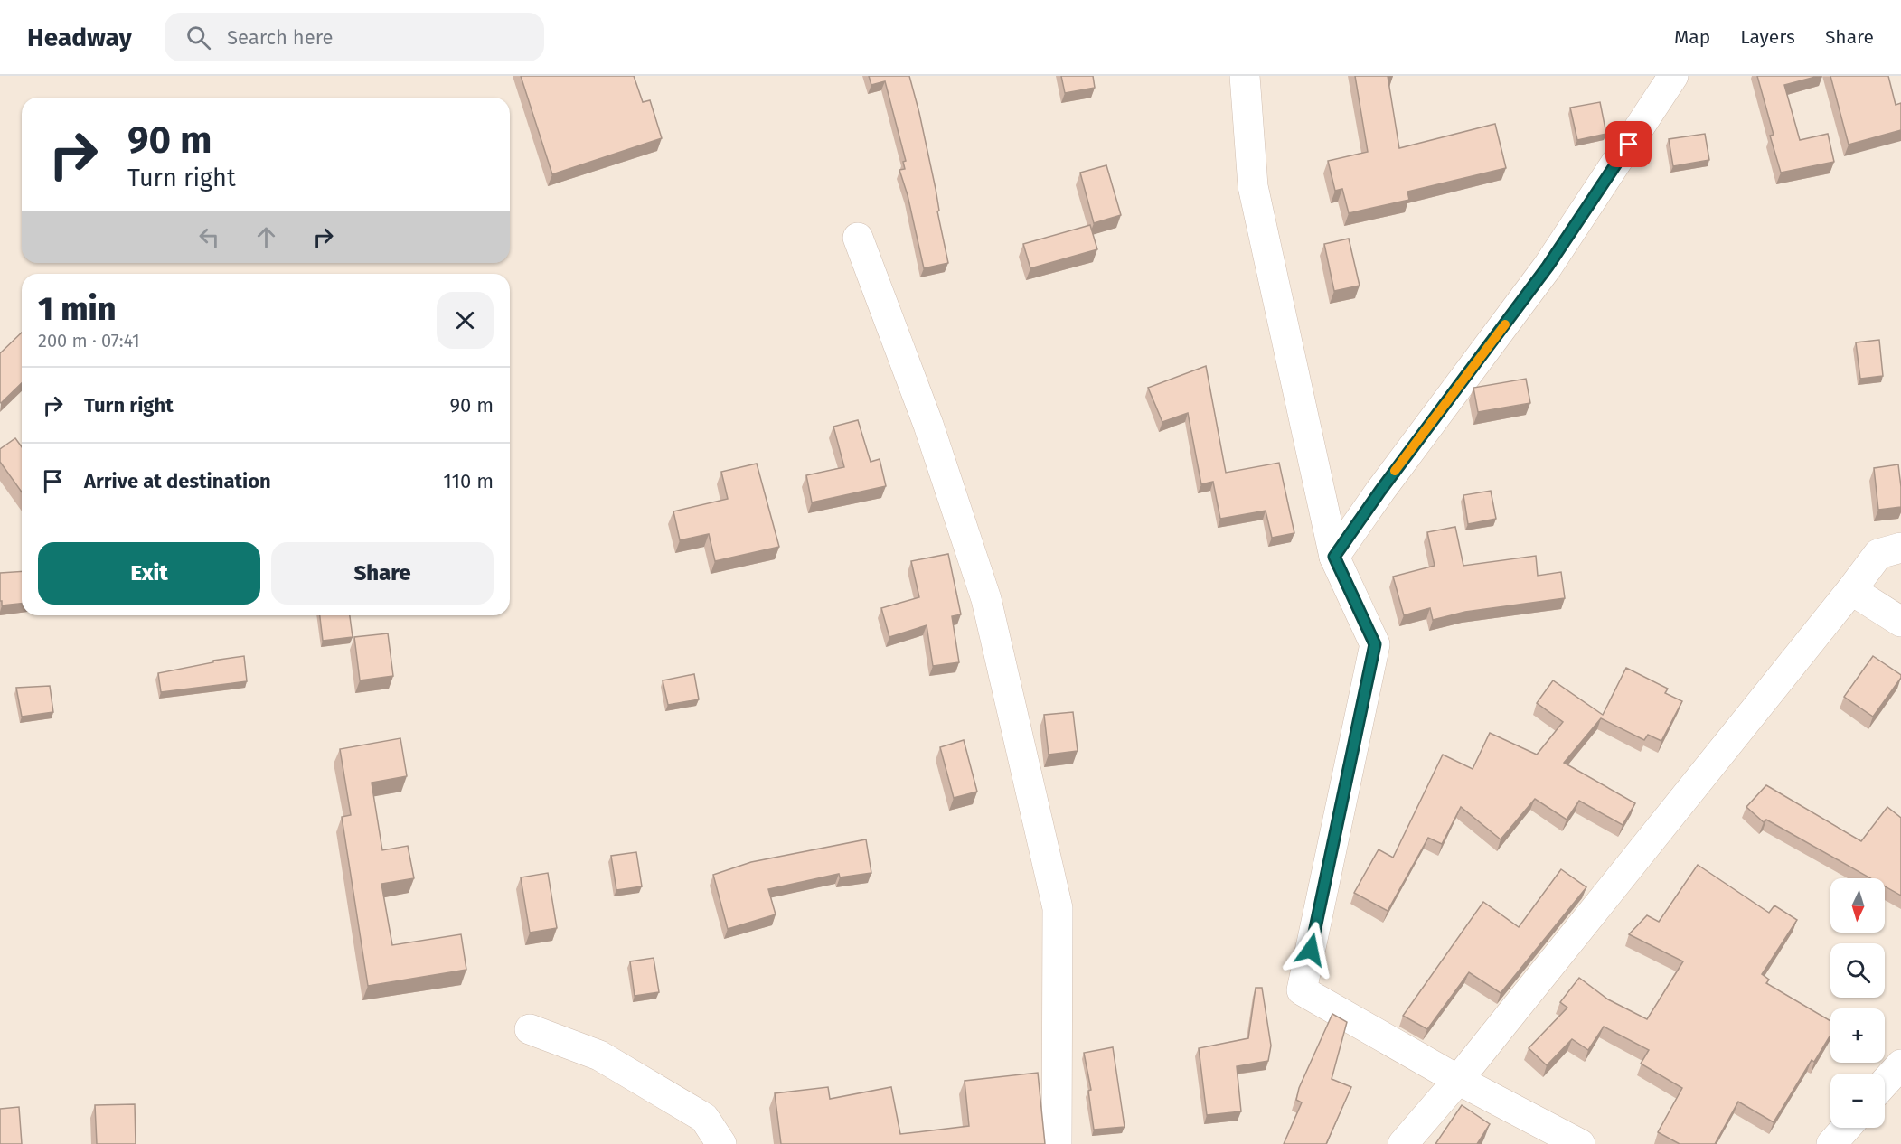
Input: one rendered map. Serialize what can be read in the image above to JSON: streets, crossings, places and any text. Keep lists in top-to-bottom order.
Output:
{
  "north": "bottom",
  "page": {
    "header": "Headway",
    "search": "Search here",
    "nav": ["Map", "Layers", "Share"],
    "turn": ["90 m", "Turn right"],
    "heading": ["1 min", "200 m · 07:41"],
    "list": [
      {
        "name": "Turn right",
        "value": "90 m"
      },
      {
        "name": "Arrive at destination",
        "value": "110 m"
      }
    ],
    "buttons": ["Exit", "Share"],
    "map_buttons": ["+", "−"]
  }
}
